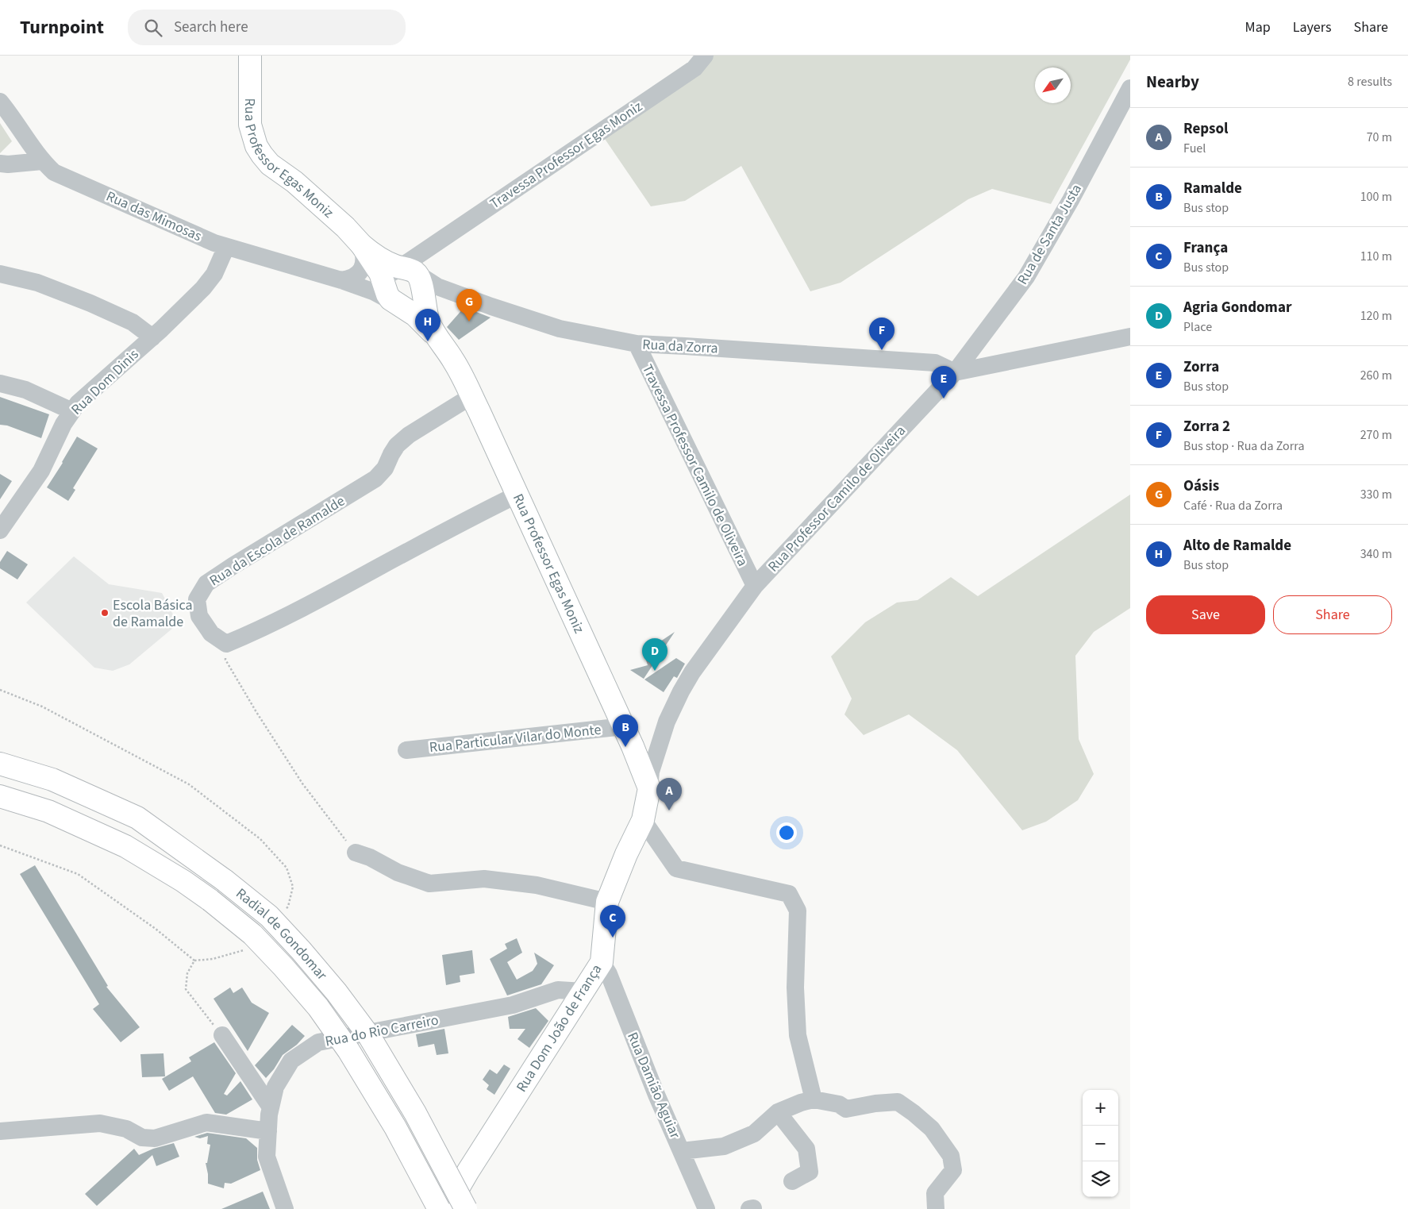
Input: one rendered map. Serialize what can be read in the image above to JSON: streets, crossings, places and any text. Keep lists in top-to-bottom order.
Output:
{
  "streets": {
    "main road": ["Rua Professor Egas Moniz", "Radial de Gondomar", "Rua Dom João de França"],
    "street": [
      "Travessa Professor Egas Moniz",
      "Rua das Mimosas",
      "Rua de Santa Justa",
      "Rua da Zorra",
      "Rua Dom Dinis",
      "Travessa Professor Camilo de Oliveira",
      "Rua Professor Camilo de Oliveira",
      "Rua da Escola de Ramalde",
      "Rua Particular Vilar do Monte",
      "Rua do Rio Carreiro",
      "Rua Damião Aguiar"
    ]
  },
  "crossings": [
    ["Rua Professor Egas Moniz", "Travessa Professor Egas Moniz"],
    ["Rua Professor Egas Moniz", "Rua das Mimosas"],
    ["Rua Professor Egas Moniz", "Rua da Zorra"],
    ["Rua Professor Egas Moniz", "Rua Professor Camilo de Oliveira"],
    ["Rua Professor Egas Moniz", "Rua da Escola de Ramalde"],
    ["Rua Professor Egas Moniz", "Rua Particular Vilar do Monte"],
    ["Rua Professor Egas Moniz", "Rua Dom João de França"],
    ["Travessa Professor Egas Moniz", "Rua das Mimosas"],
    ["Travessa Professor Egas Moniz", "Rua da Zorra"],
    ["Rua das Mimosas", "Rua da Zorra"],
    ["Rua das Mimosas", "Rua Dom Dinis"],
    ["Rua de Santa Justa", "Rua da Zorra"],
    ["Rua de Santa Justa", "Rua Professor Camilo de Oliveira"],
    ["Rua da Zorra", "Travessa Professor Camilo de Oliveira"],
    ["Rua da Zorra", "Rua Professor Camilo de Oliveira"],
    ["Travessa Professor Camilo de Oliveira", "Rua Professor Camilo de Oliveira"],
    ["Rua Professor Camilo de Oliveira", "Rua Dom João de França"],
    ["Rua Dom João de França", "Rua do Rio Carreiro"],
    ["Rua Dom João de França", "Rua Damião Aguiar"]
  ],
  "places": ["Escola Básica de Ramalde"],
  "north": "bottom left",
  "page": {
    "header": "Turnpoint",
    "search": "Search here",
    "nav": ["Map", "Layers", "Share"],
    "heading": ["Nearby", "8 results"],
    "list": [
      {
        "mark": "A",
        "name": "Repsol",
        "note": "Fuel",
        "value": "70 m"
      },
      {
        "mark": "B",
        "name": "Ramalde",
        "note": "Bus stop",
        "value": "100 m"
      },
      {
        "mark": "C",
        "name": "França",
        "note": "Bus stop",
        "value": "110 m"
      },
      {
        "mark": "D",
        "name": "Agria Gondomar",
        "note": "Place",
        "value": "120 m"
      },
      {
        "mark": "E",
        "name": "Zorra",
        "note": "Bus stop",
        "value": "260 m"
      },
      {
        "mark": "F",
        "name": "Zorra 2",
        "note": "Bus stop · Rua da Zorra",
        "value": "270 m"
      },
      {
        "mark": "G",
        "name": "Oásis",
        "note": "Café · Rua da Zorra",
        "value": "330 m"
      },
      {
        "mark": "H",
        "name": "Alto de Ramalde",
        "note": "Bus stop",
        "value": "340 m"
      }
    ],
    "pins": [
      "G",
      "H",
      "F",
      "E",
      "D",
      "B",
      "A",
      "C"
    ],
    "buttons": ["Save", "Share"],
    "map_buttons": ["+", "−"]
  }
}
